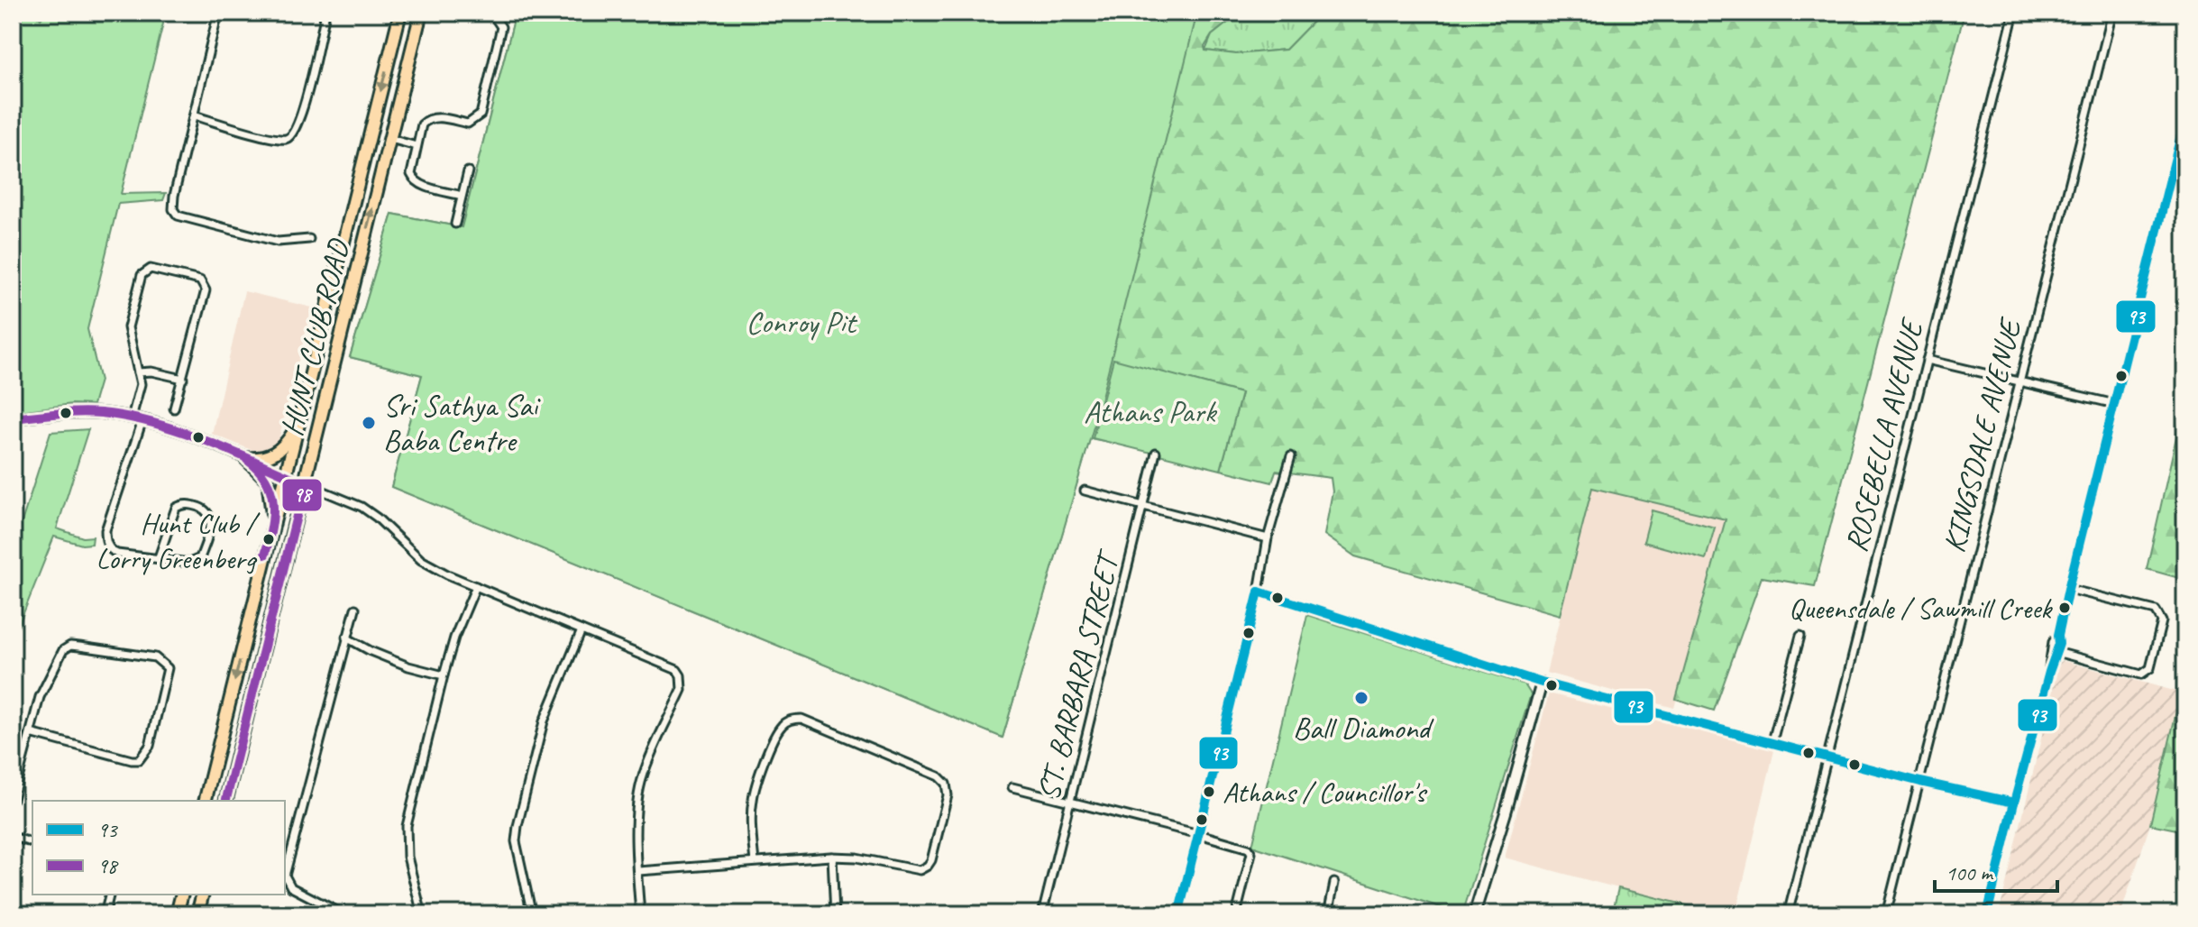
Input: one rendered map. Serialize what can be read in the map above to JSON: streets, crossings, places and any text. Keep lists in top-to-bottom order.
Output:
{
  "streets": {
    "main road": ["HUNT CLUB ROAD"],
    "street": ["ROSEBELLA AVENUE", "KINGSDALE AVENUE", "ST. BARBARA STREET"]
  },
  "parks": ["Conroy Pit", "Athans Park"],
  "places": [
    "Sri Sathya Sai Baba Centre",
    "Hunt Club / Lorry Greenberg",
    "Queensdale / Sawmill Creek",
    "Ball Diamond",
    "Athans / Councillor's"
  ],
  "lines": ["transit line 93", "transit line 98"],
  "legend": ["93", "98"],
  "scale_bar": "100 m"
}
